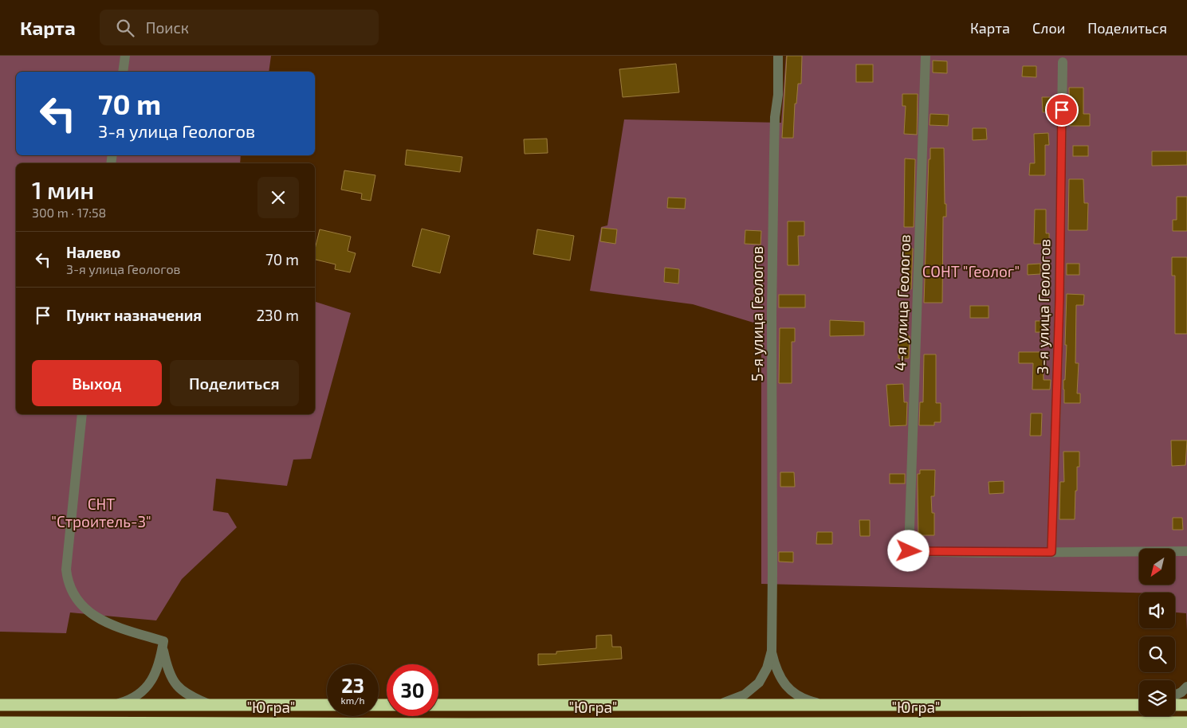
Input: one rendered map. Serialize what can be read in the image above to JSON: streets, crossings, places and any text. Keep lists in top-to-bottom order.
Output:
{
  "streets": {
    "highway": ["\"Югра\""],
    "street": ["4-я улица Геологов", "3-я улица Геологов", "5-я улица Геологов"]
  },
  "crossings": [
    ["4-я улица Геологов", "3-я улица Геологов"]
  ],
  "parks": ["СОНТ \"Геолог\"", "СНТ \"Строитель-3\""],
  "north": "bottom left",
  "page": {
    "header": "Карта",
    "search": "Поиск",
    "nav": ["Карта", "Слои", "Поделиться"],
    "turn": ["70 m", "3-я улица Геологов"],
    "heading": ["1 мин", "300 m · 17:58"],
    "list": [
      {
        "name": "Налево",
        "note": "3-я улица Геологов",
        "value": "70 m"
      },
      {
        "name": "Пункт назначения",
        "value": "230 m"
      }
    ],
    "buttons": ["Выход", "Поделиться"],
    "speed": "23 km/h",
    "limit": "30"
  }
}
